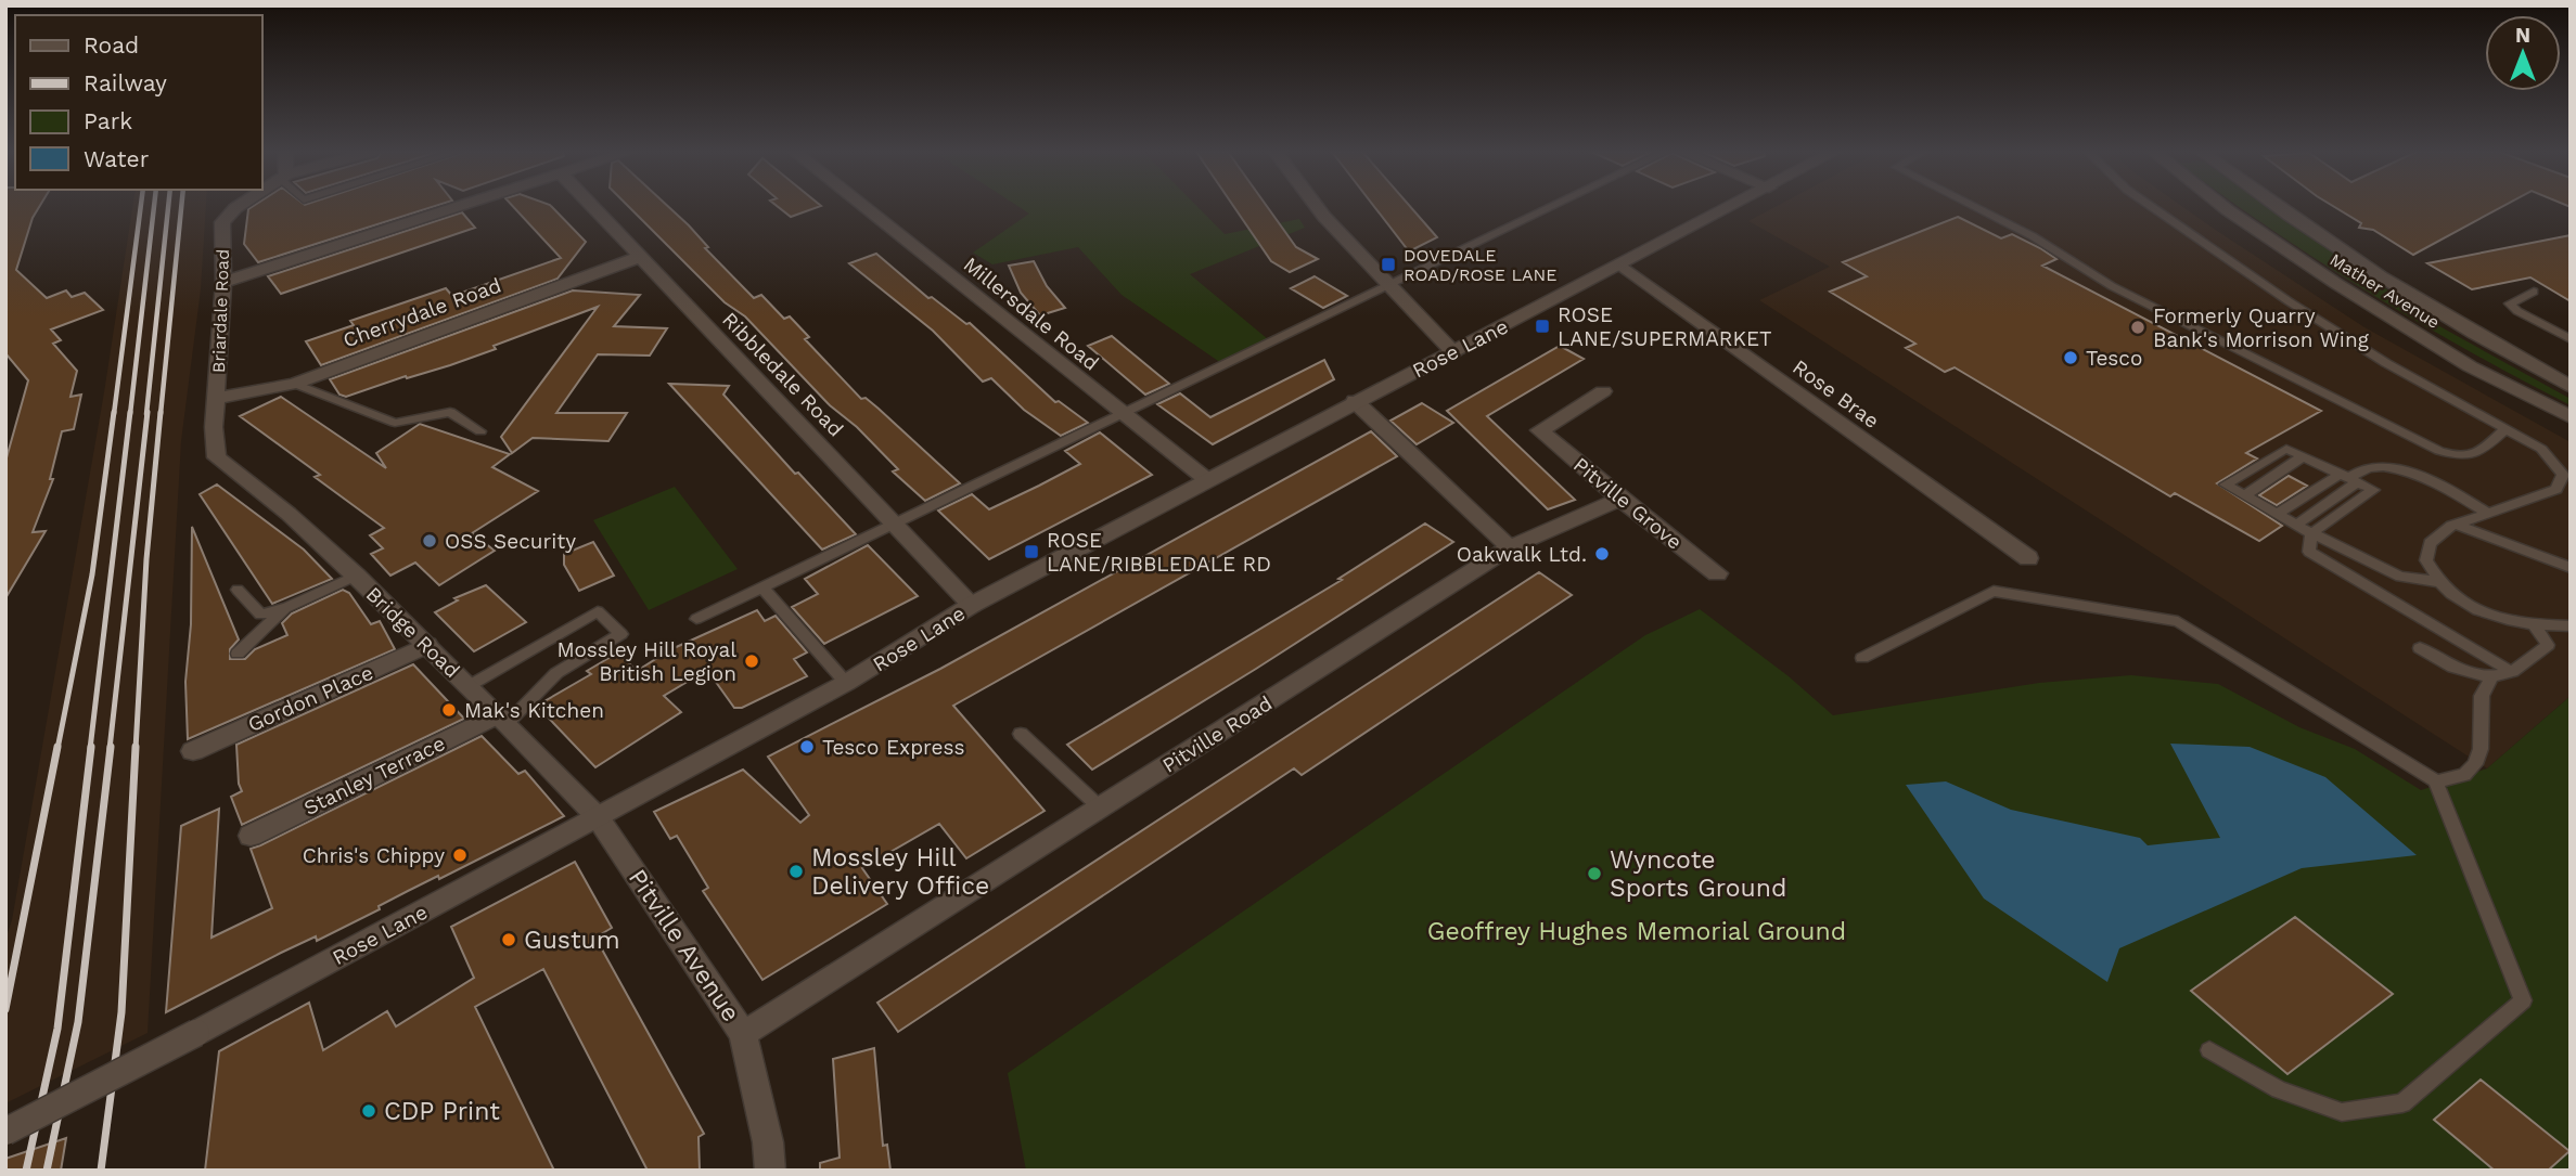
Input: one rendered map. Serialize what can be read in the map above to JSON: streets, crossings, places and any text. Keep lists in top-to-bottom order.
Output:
{
  "streets": {
    "main road": ["Mather Avenue"],
    "street": [
      "Briardale Road",
      "Cherrydale Road",
      "Millersdale Road",
      "Rose Lane",
      "Ribbledale Road",
      "Rose Brae",
      "Pitville Grove",
      "Bridge Road",
      "Gordon Place",
      "Pitville Road",
      "Stanley Terrace",
      "Pitville Avenue"
    ]
  },
  "crossings": [
    ["Briardale Road", "Cherrydale Road"],
    ["Briardale Road", "Bridge Road"],
    ["Cherrydale Road", "Ribbledale Road"],
    ["Millersdale Road", "Rose Lane"],
    ["Rose Lane", "Ribbledale Road"],
    ["Rose Lane", "Rose Brae"],
    ["Rose Lane", "Bridge Road"],
    ["Rose Lane", "Pitville Avenue"],
    ["Pitville Grove", "Pitville Road"],
    ["Bridge Road", "Gordon Place"],
    ["Bridge Road", "Stanley Terrace"],
    ["Bridge Road", "Pitville Avenue"],
    ["Pitville Road", "Pitville Avenue"]
  ],
  "parks": ["Geoffrey Hughes Memorial Ground"],
  "places": {
    "transit": ["DOVEDALE ROAD/ROSE LANE", "ROSE LANE/SUPERMARKET", "ROSE LANE/RIBBLEDALE RD"],
    "other": [
      "Formerly Quarry Bank's Morrison Wing",
      "Tesco",
      "OSS Security",
      "Oakwalk Ltd.",
      "Mossley Hill Royal British Legion",
      "Mak's Kitchen",
      "Tesco Express",
      "Chris's Chippy",
      "Mossley Hill Delivery Office",
      "Wyncote Sports Ground",
      "Gustum",
      "CDP Print"
    ]
  },
  "legend": [
    "Road",
    "Railway",
    "Park",
    "Water"
  ],
  "north": "top"
}
